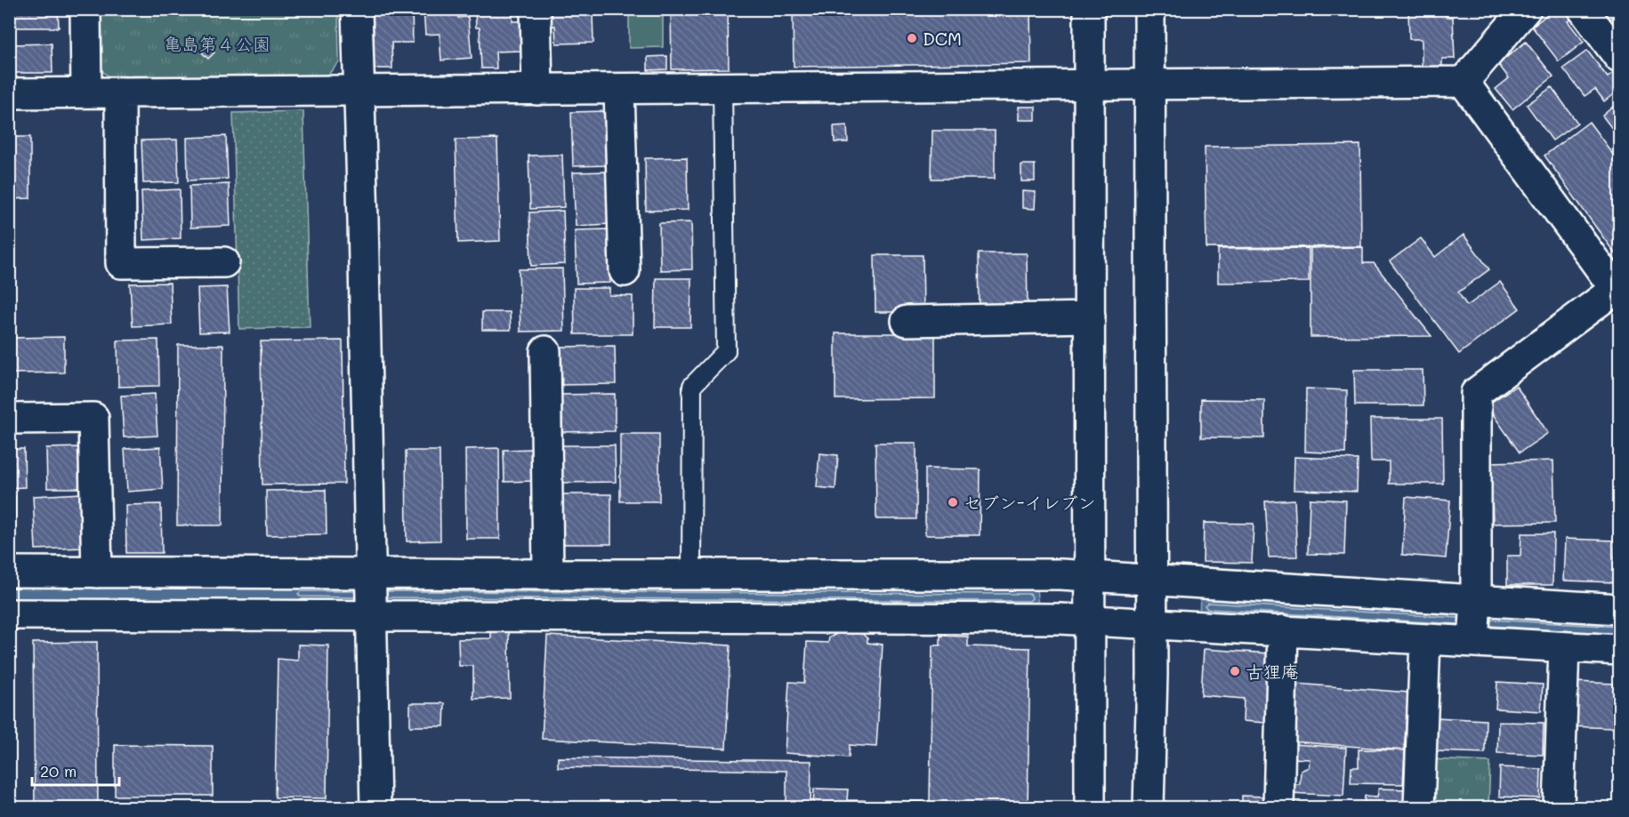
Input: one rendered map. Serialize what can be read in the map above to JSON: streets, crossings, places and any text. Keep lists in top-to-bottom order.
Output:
{
  "parks": ["亀島第４公園"],
  "places": ["DCM", "セブン-イレブン", "古狸庵"],
  "scale_bar": "20 m"
}
